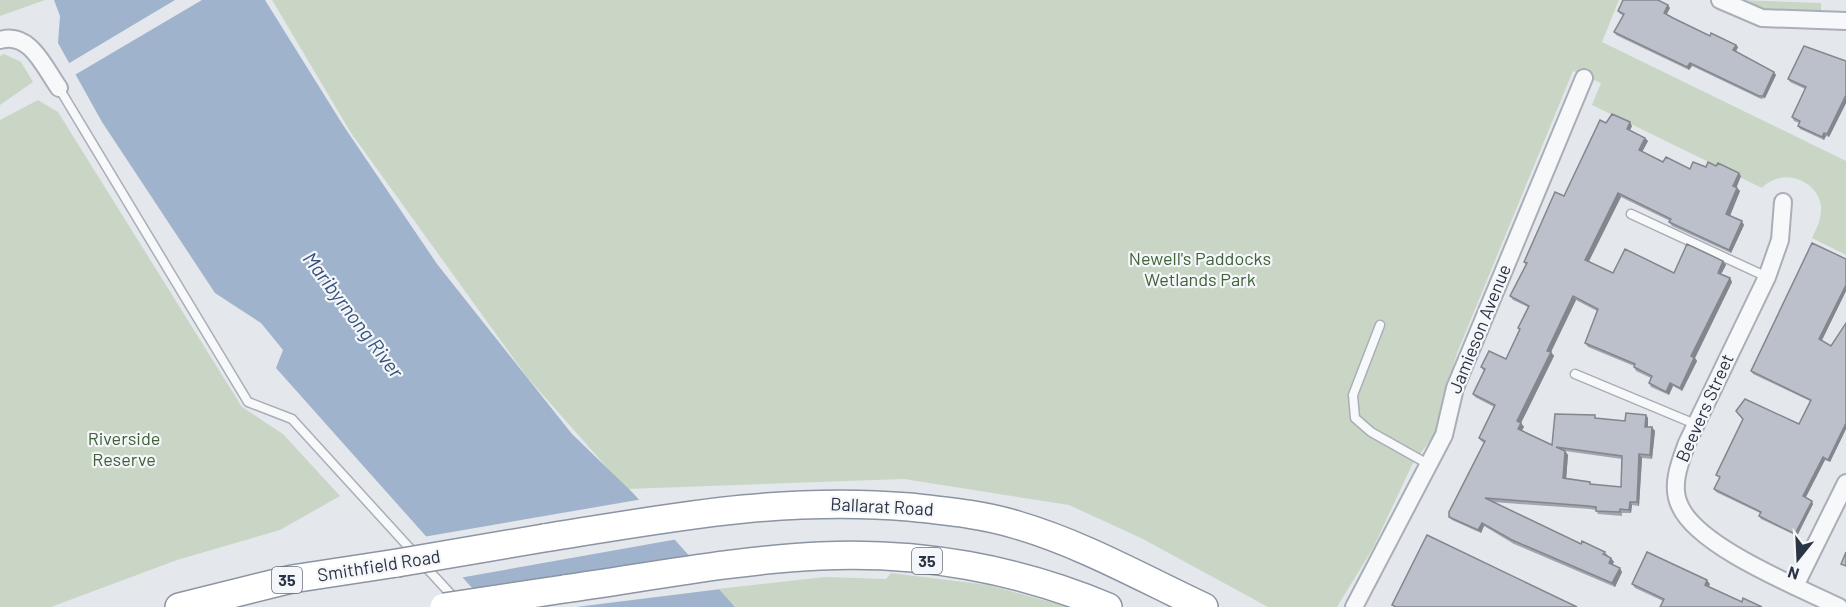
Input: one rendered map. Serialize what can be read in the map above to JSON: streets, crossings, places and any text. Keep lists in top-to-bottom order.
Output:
{
  "streets": {
    "highway": ["Ballarat Road", "35", "Smithfield Road"],
    "street": ["Jamieson Avenue", "Beevers Street"]
  },
  "crossings": [
    ["Ballarat Road", "Smithfield Road"]
  ],
  "water": ["Maribyrnong River"],
  "parks": ["Newell's Paddocks Wetlands Park", "Riverside Reserve"],
  "north": "bottom"
}
